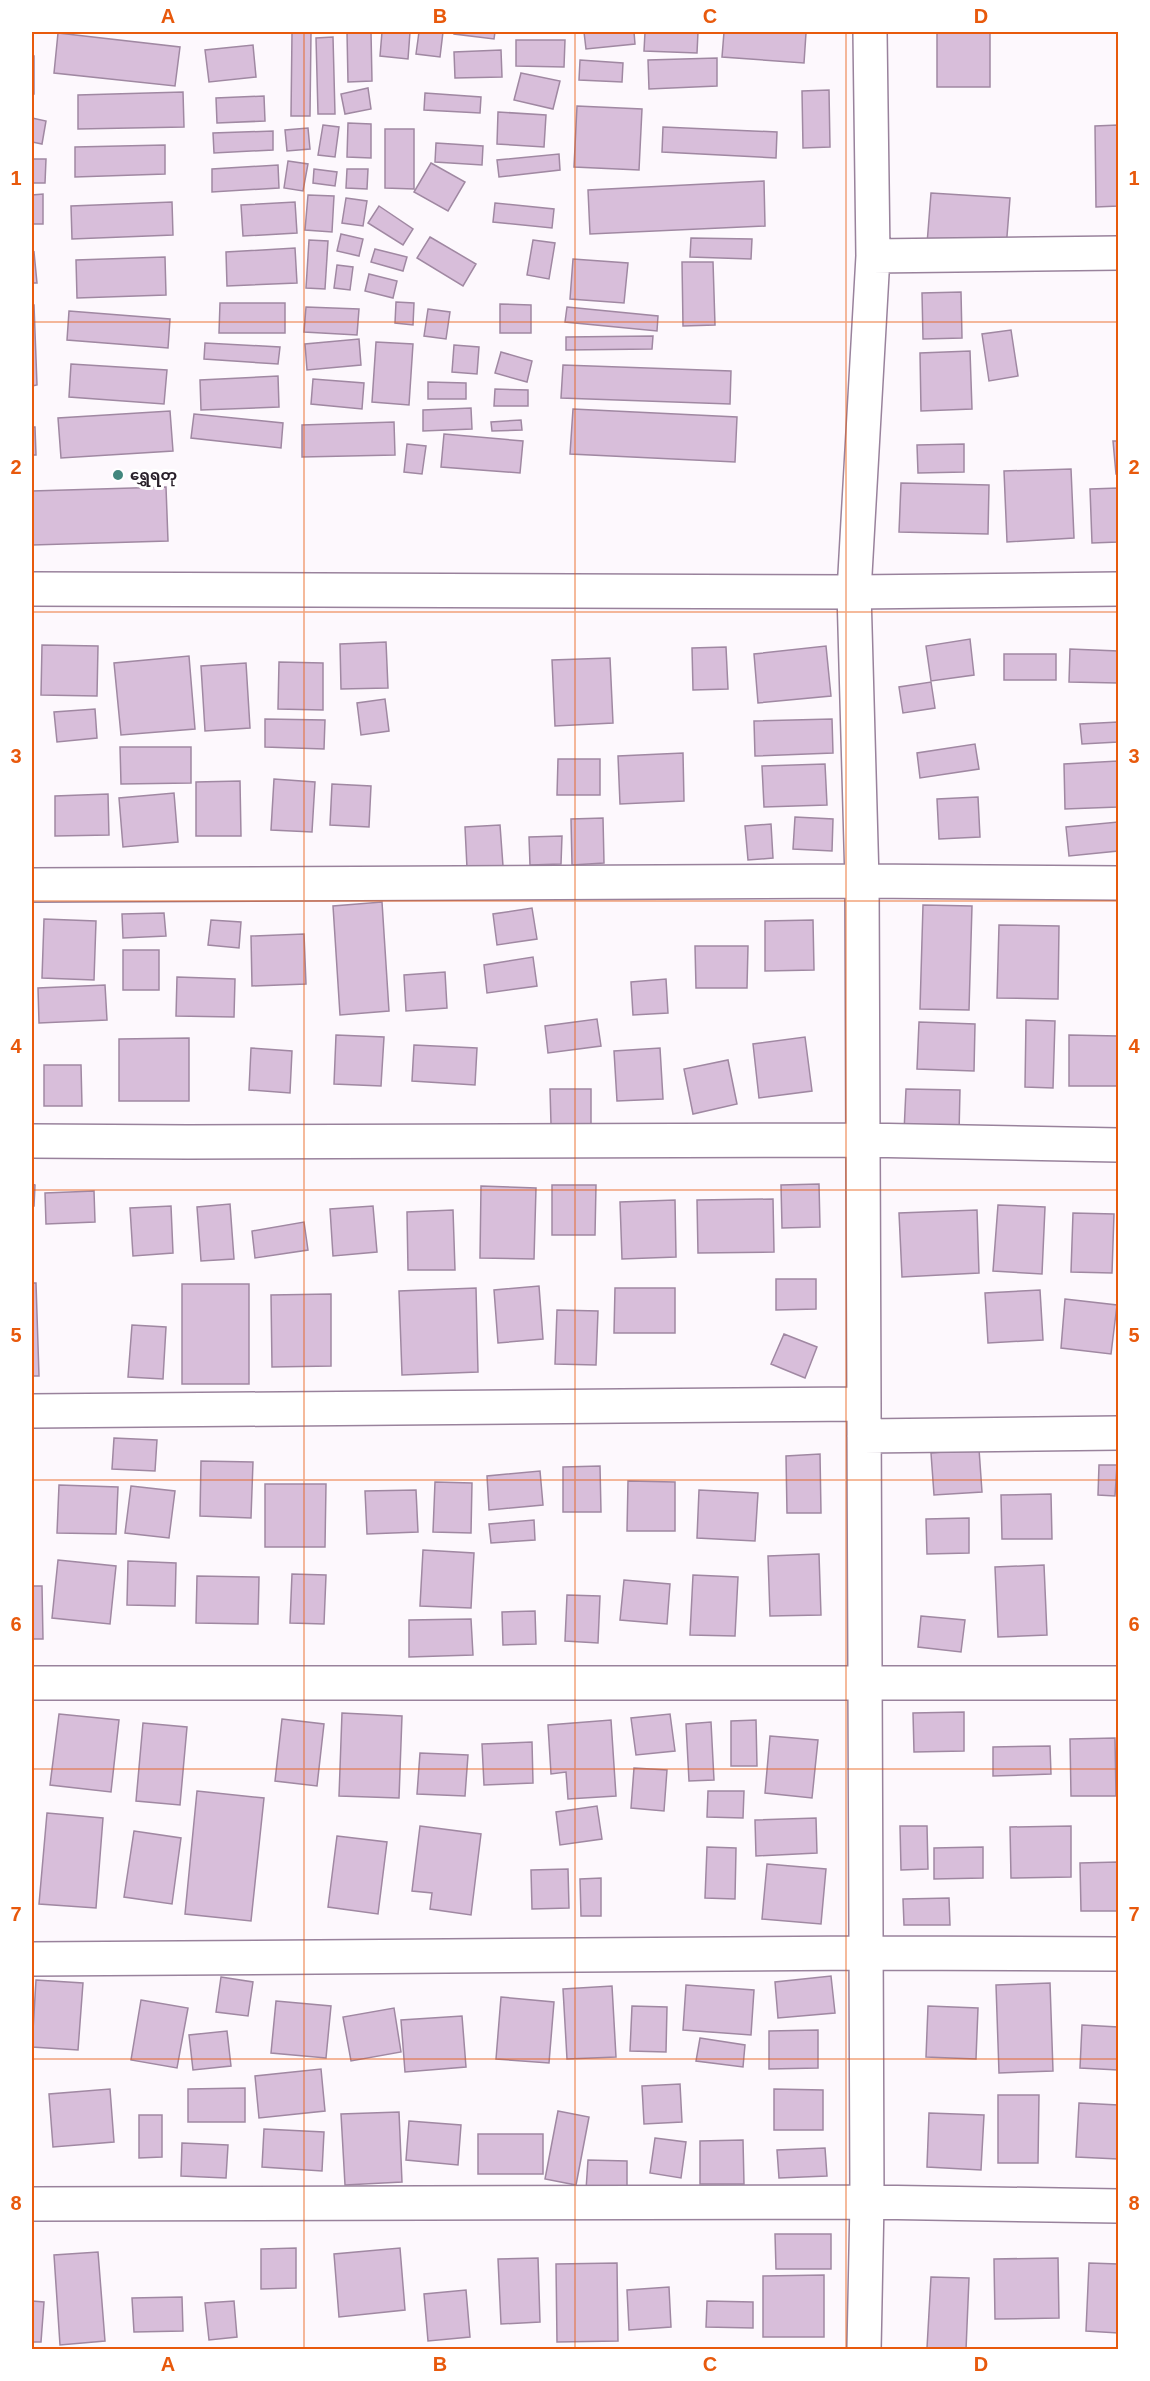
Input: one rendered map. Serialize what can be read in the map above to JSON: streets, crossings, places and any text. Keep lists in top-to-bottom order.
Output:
{
  "places": ["ရွှေရတု"],
  "grid": {
    "columns": [
      "A",
      "B",
      "C",
      "D"
    ],
    "rows": [
      "1",
      "2",
      "3",
      "4",
      "5",
      "6",
      "7",
      "8"
    ]
  }
}
